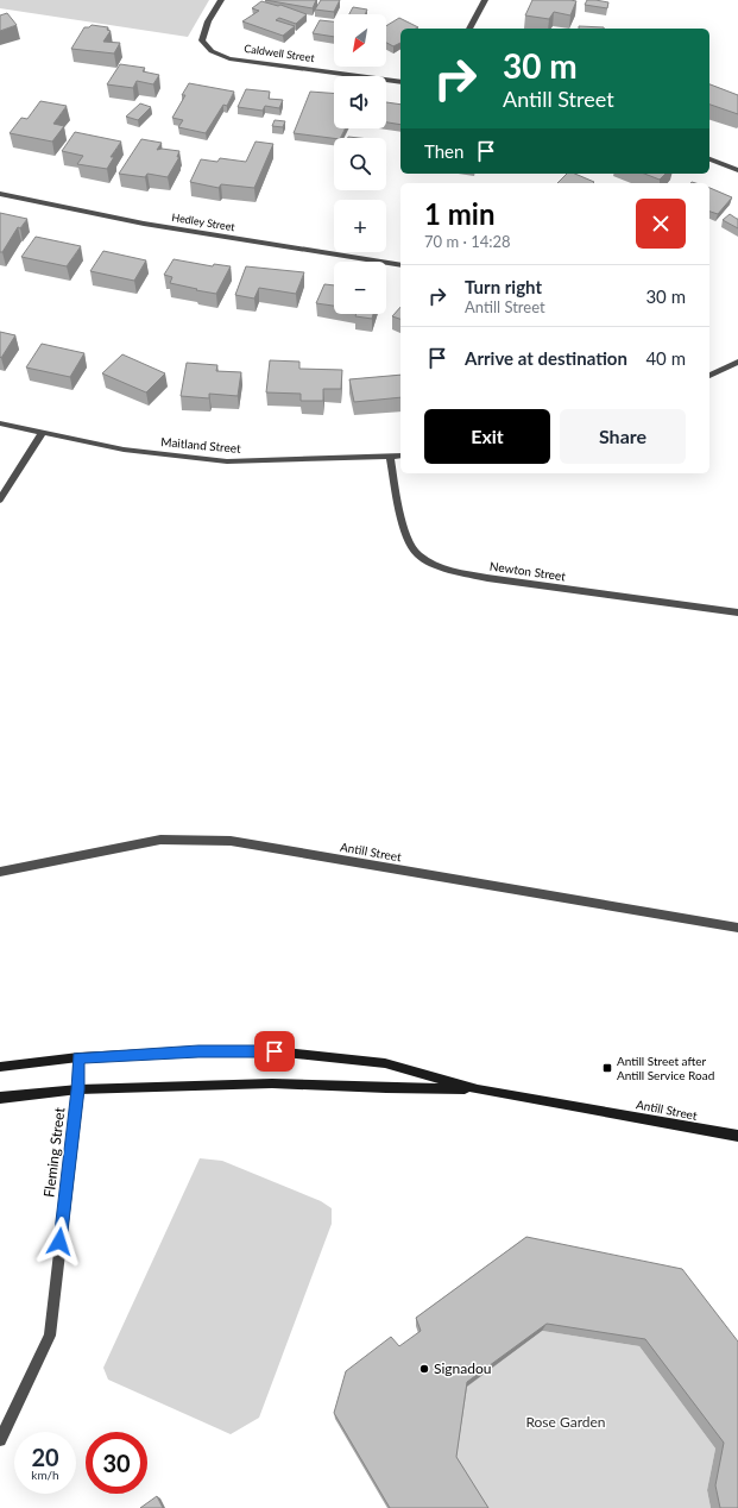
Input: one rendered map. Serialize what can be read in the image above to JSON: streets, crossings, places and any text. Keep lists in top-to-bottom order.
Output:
{
  "streets": {
    "main road": ["Antill Street"],
    "street": [
      "Caldwell Street",
      "Hedley Street",
      "Maitland Street",
      "Newton Street",
      "Fleming Street"
    ]
  },
  "crossings": [
    ["Maitland Street", "Newton Street"],
    ["Antill Street", "Fleming Street"]
  ],
  "parks": ["Rose Garden"],
  "places": {
    "transit": ["Antill Street after Antill Service Road"],
    "other": ["Signadou"]
  },
  "north": "bottom left",
  "page": {
    "map_buttons": ["+", "−"],
    "turn": ["30 m", "Antill Street"],
    "then": "Then",
    "heading": ["1 min", "70 m · 14:28"],
    "list": [
      {
        "name": "Turn right",
        "note": "Antill Street",
        "value": "30 m"
      },
      {
        "name": "Arrive at destination",
        "value": "40 m"
      }
    ],
    "buttons": ["Exit", "Share"],
    "speed": "20 km/h",
    "limit": "30"
  }
}
